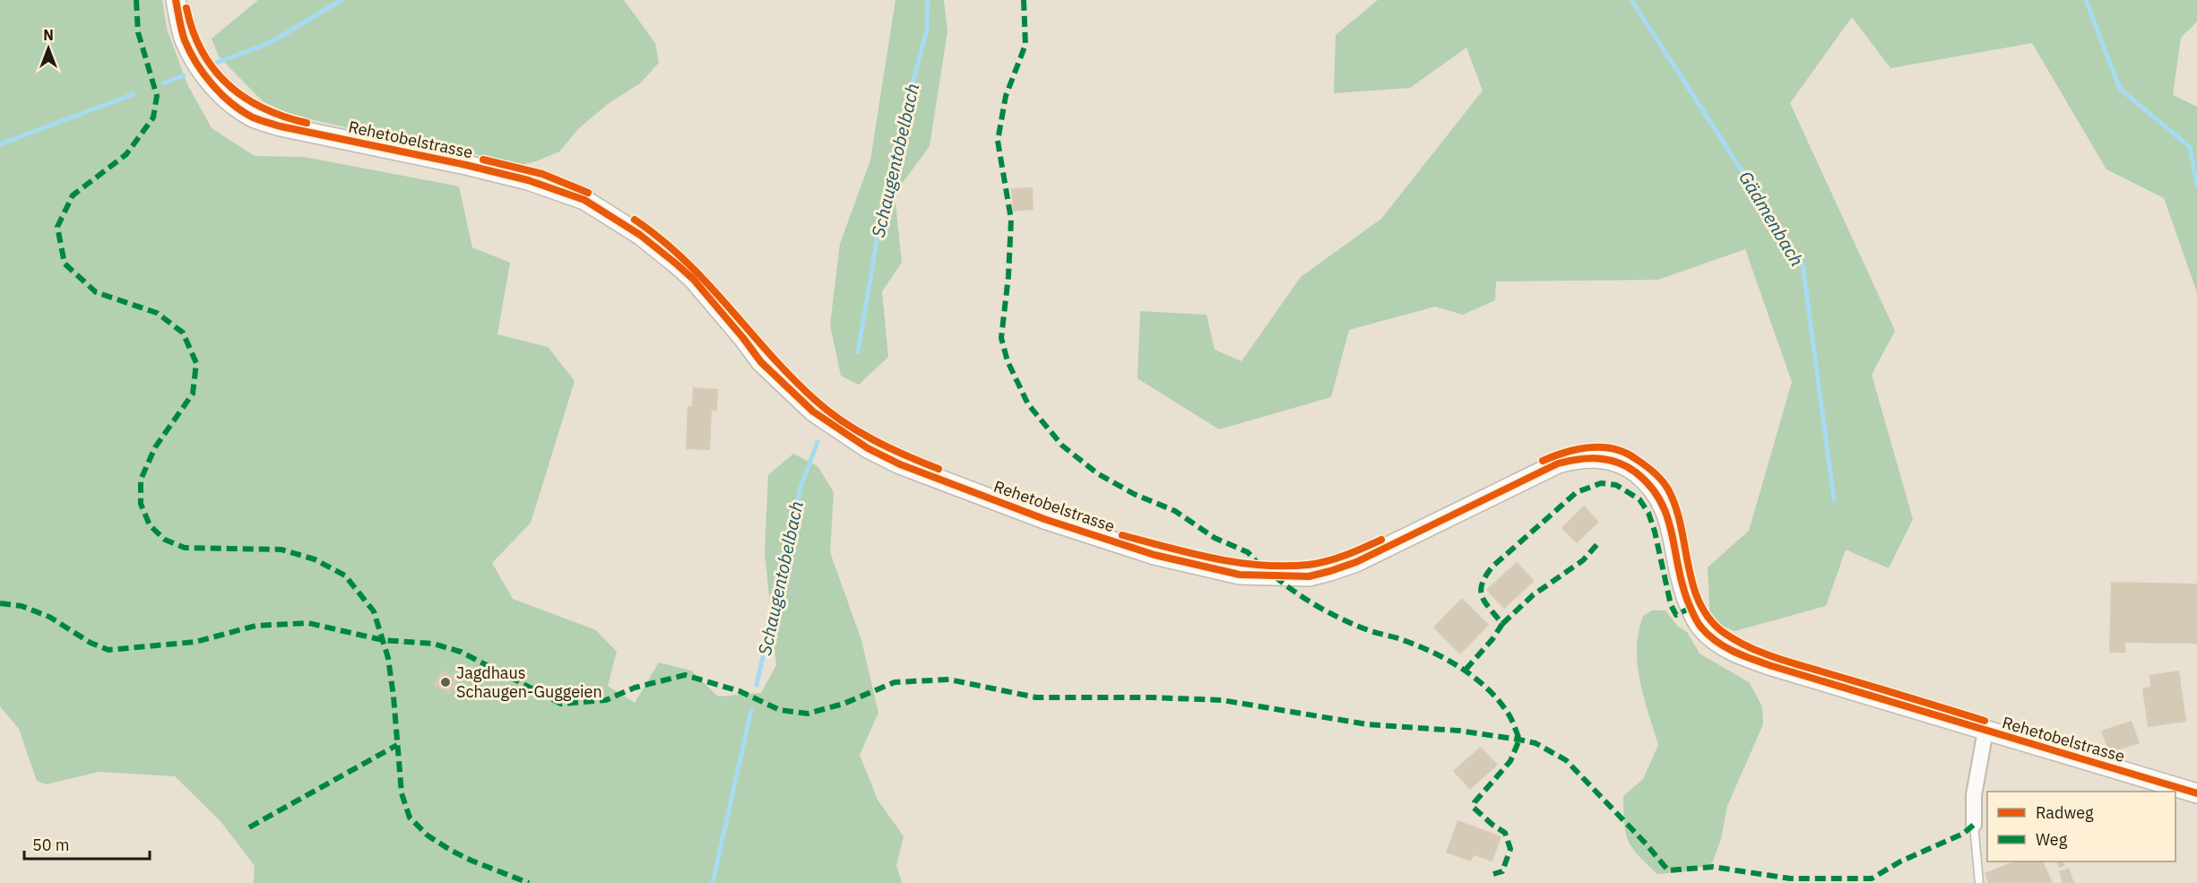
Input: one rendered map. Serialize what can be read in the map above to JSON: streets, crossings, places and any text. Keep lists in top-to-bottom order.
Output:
{
  "streets": {
    "street": ["Rehetobelstrasse"]
  },
  "water": ["Schaugentobelbach", "Gädmenbach"],
  "places": ["Jagdhaus Schaugen-Guggeien"],
  "legend": ["Radweg", "Weg"],
  "scale_bar": "50 m",
  "north": "top"
}
